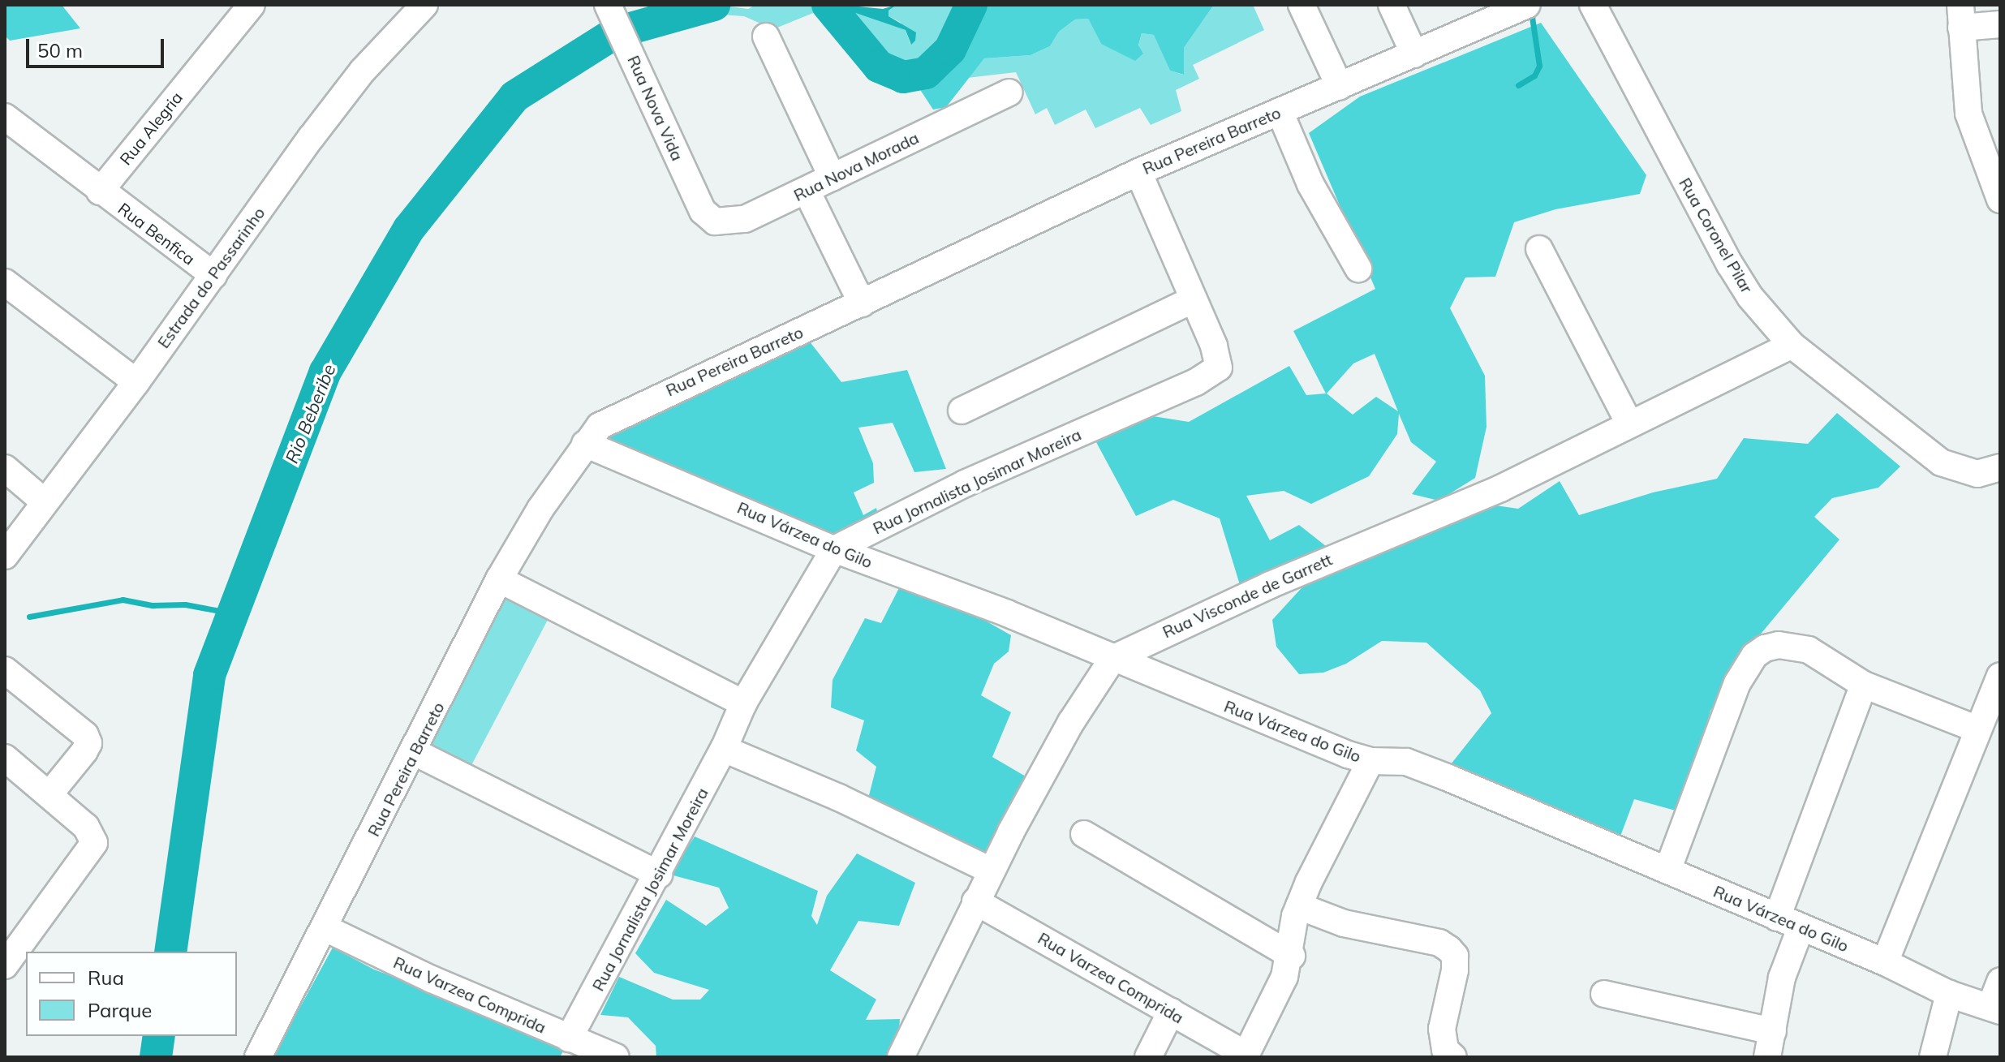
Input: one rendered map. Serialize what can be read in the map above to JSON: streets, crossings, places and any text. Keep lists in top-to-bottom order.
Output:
{
  "streets": {
    "street": [
      "Rua Nova Vida",
      "Rua Alegria",
      "Rua Pereira Barreto",
      "Rua Nova Morada",
      "Rua Benfica",
      "Rua Coronel Pilar",
      "Estrada do Passarinho",
      "Rua Jornalista Josimar Moreira",
      "Rua Várzea do Gilo",
      "Rua Visconde de Garrett",
      "Rua Varzea Comprida"
    ]
  },
  "crossings": [
    ["Rua Nova Vida", "Rua Nova Morada"],
    ["Rua Alegria", "Rua Benfica"],
    ["Rua Pereira Barreto", "Rua Jornalista Josimar Moreira"],
    ["Rua Pereira Barreto", "Rua Várzea do Gilo"],
    ["Rua Pereira Barreto", "Rua Varzea Comprida"],
    ["Rua Benfica", "Estrada do Passarinho"],
    ["Rua Coronel Pilar", "Rua Visconde de Garrett"],
    ["Rua Jornalista Josimar Moreira", "Rua Várzea do Gilo"],
    ["Rua Jornalista Josimar Moreira", "Rua Varzea Comprida"],
    ["Rua Várzea do Gilo", "Rua Visconde de Garrett"]
  ],
  "water": ["Rio Beberibe"],
  "legend": ["Rua", "Parque"],
  "scale_bar": "50 m"
}
